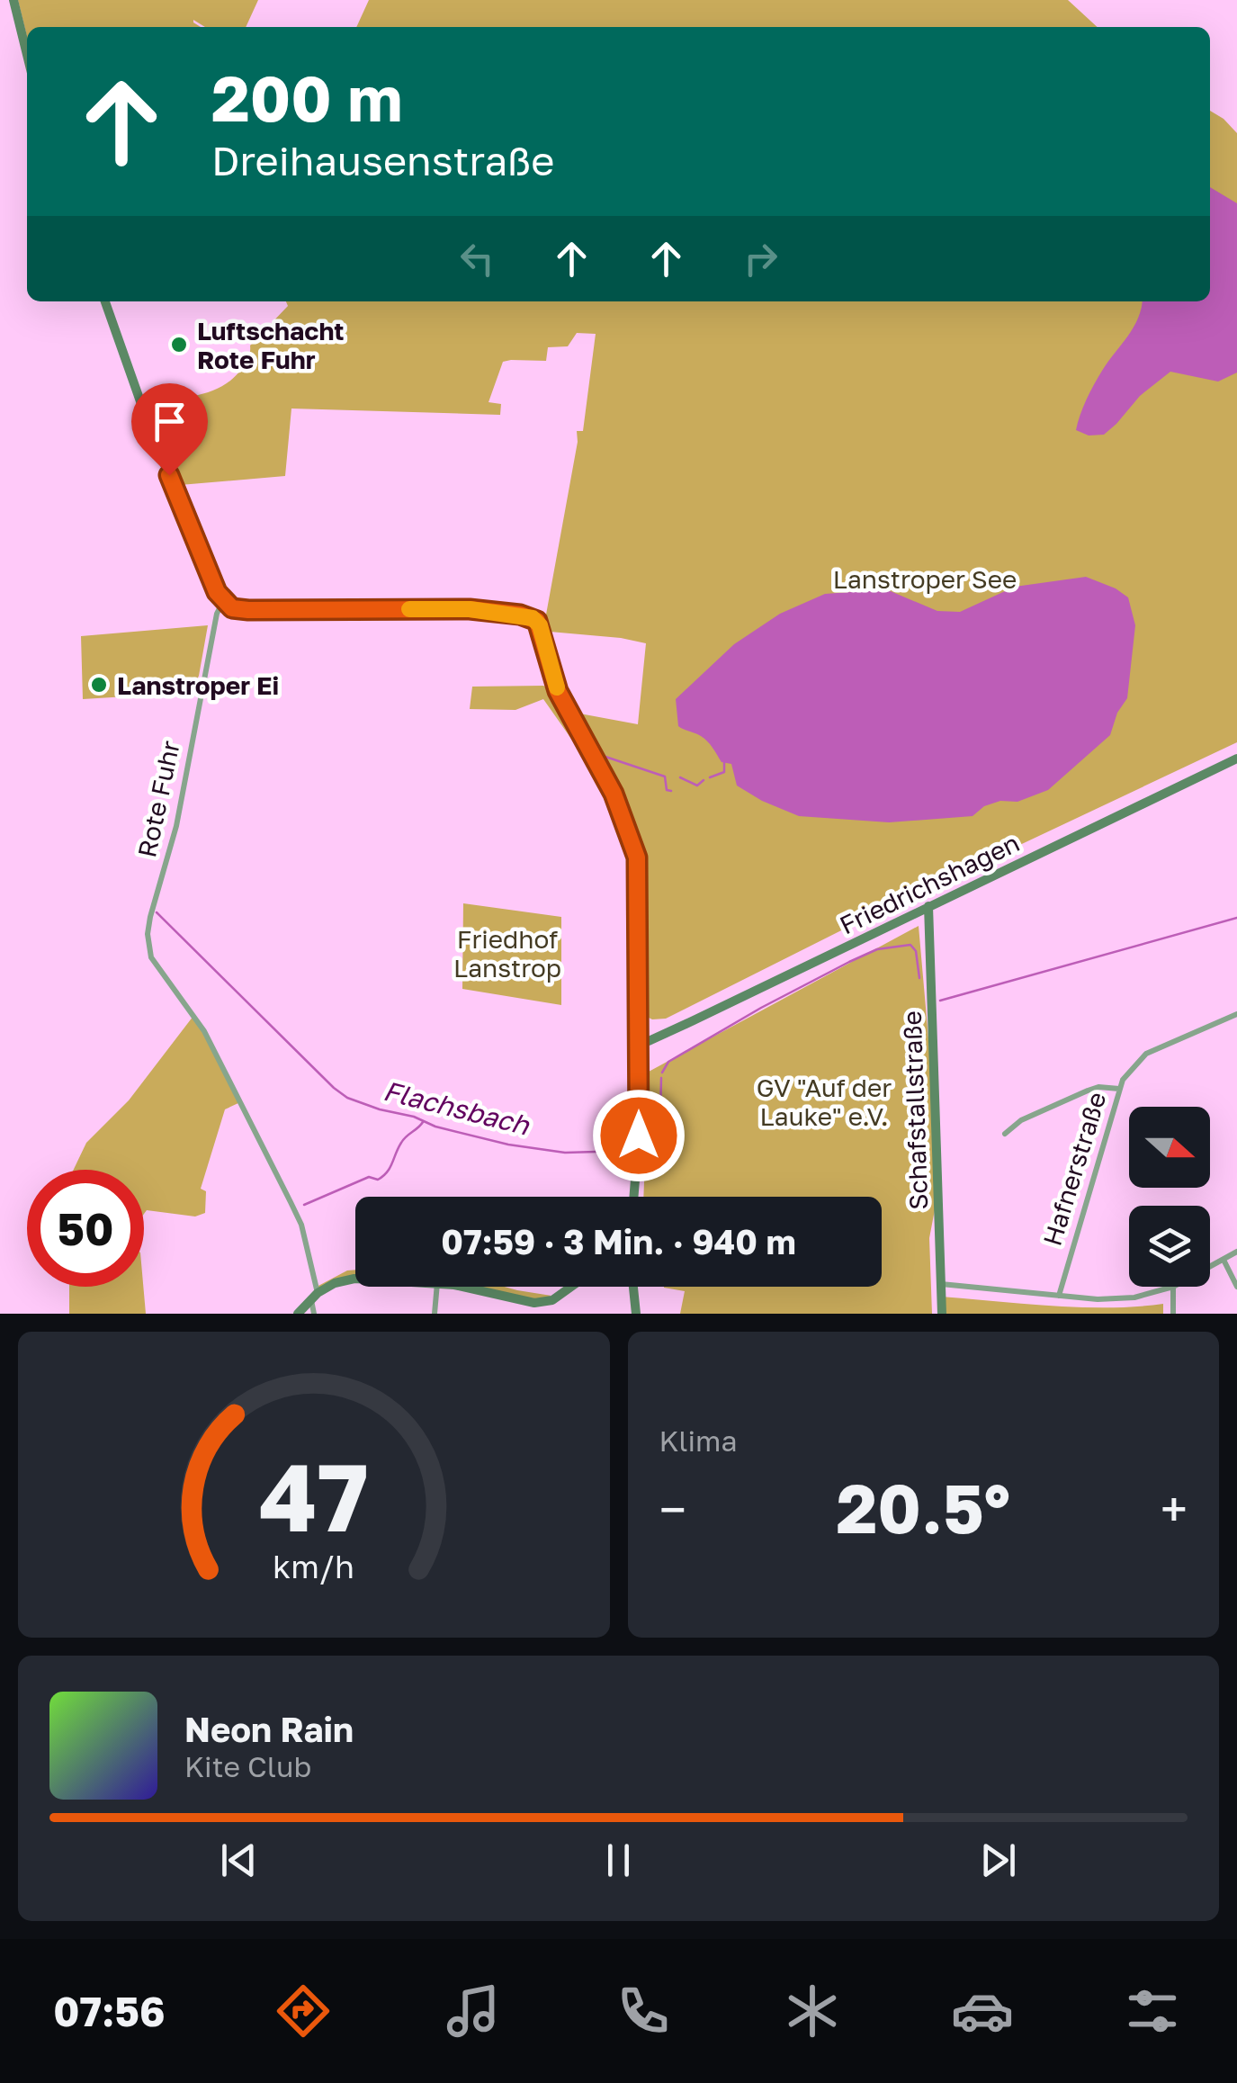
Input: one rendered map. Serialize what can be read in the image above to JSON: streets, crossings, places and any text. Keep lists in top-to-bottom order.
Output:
{
  "streets": {
    "main road": ["Friedrichshagen", "Schafstallstraße"],
    "street": ["Rote Fuhr", "Hafnerstraße"]
  },
  "crossings": [
    ["Friedrichshagen", "Schafstallstraße"]
  ],
  "water": ["Flachsbach"],
  "parks": ["Lanstroper See", "Friedhof Lanstrop", "GV \"Auf der Lauke\" e.V."],
  "places": ["Luftschacht Rote Fuhr", "Lanstroper Ei"],
  "north": "right",
  "page": {
    "turn": ["200 m", "Dreihausenstraße"],
    "limit": "50",
    "trip": "07:59 · 3 Min. · 940 m",
    "tile": "Klima",
    "heat": ["−", "20.5°", "+"],
    "song": ["Neon Rain", "Kite Club"],
    "tabs": "07:56",
    "gauge": ["47", "km/h"]
  }
}
